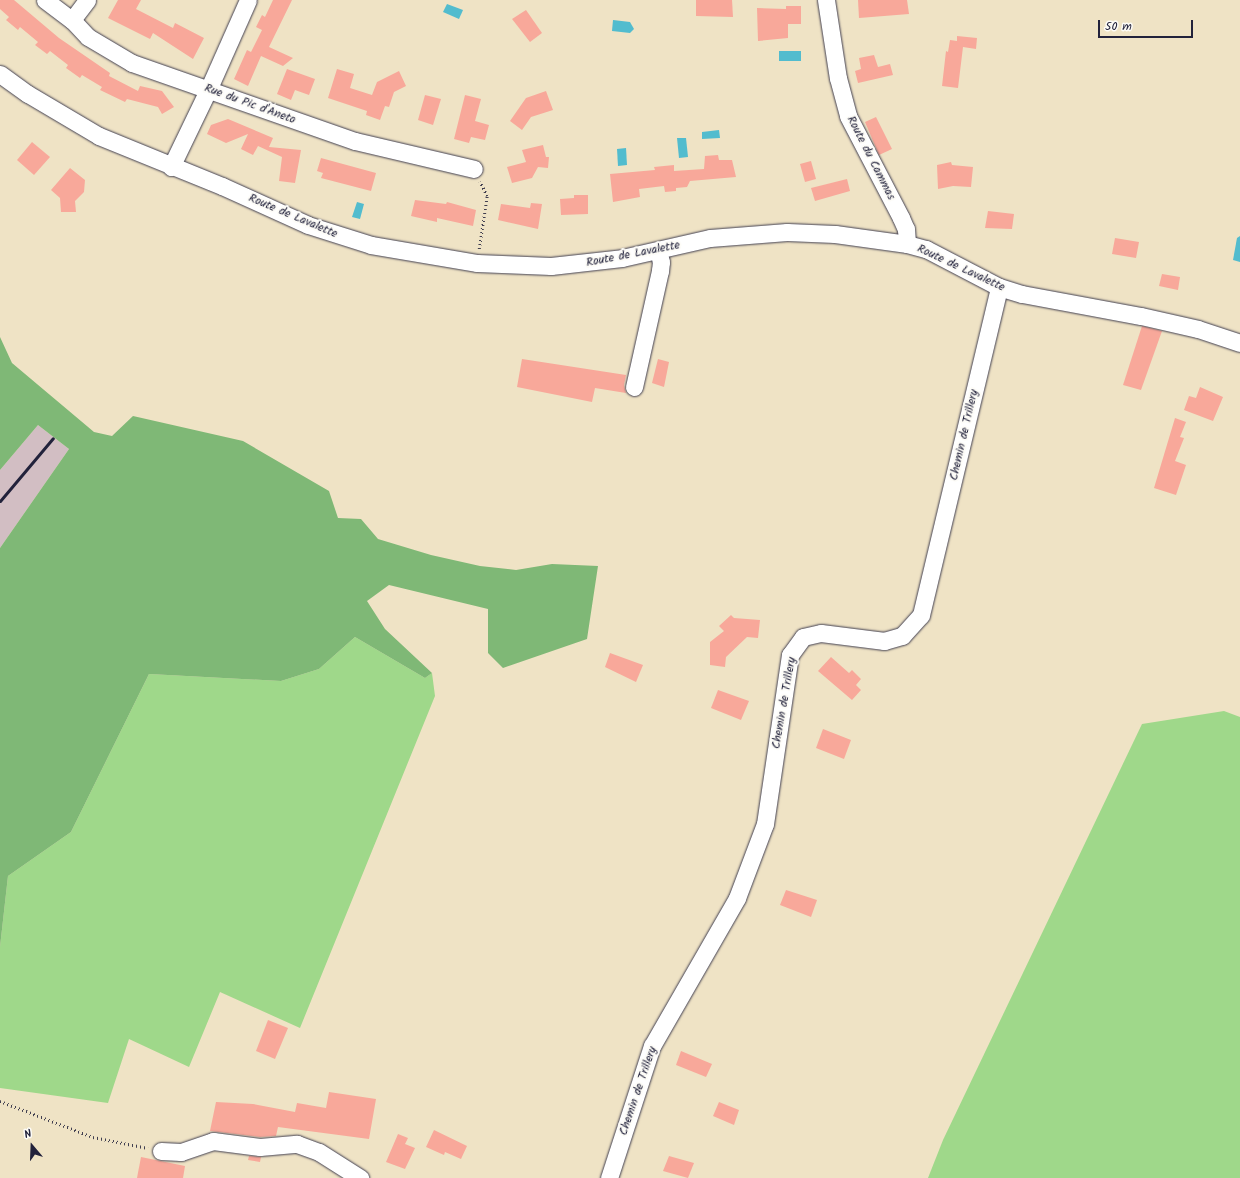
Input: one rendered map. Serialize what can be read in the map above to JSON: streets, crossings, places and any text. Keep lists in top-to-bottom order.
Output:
{
  "streets": {
    "street": [
      "Rue du Pic d'Aneto",
      "Route du Cammas",
      "Route de Lavalette",
      "Chemin de Trillery"
    ]
  },
  "crossings": [
    ["Route du Cammas", "Route de Lavalette"],
    ["Route de Lavalette", "Chemin de Trillery"]
  ],
  "scale_bar": "50 m",
  "north": "top"
}
